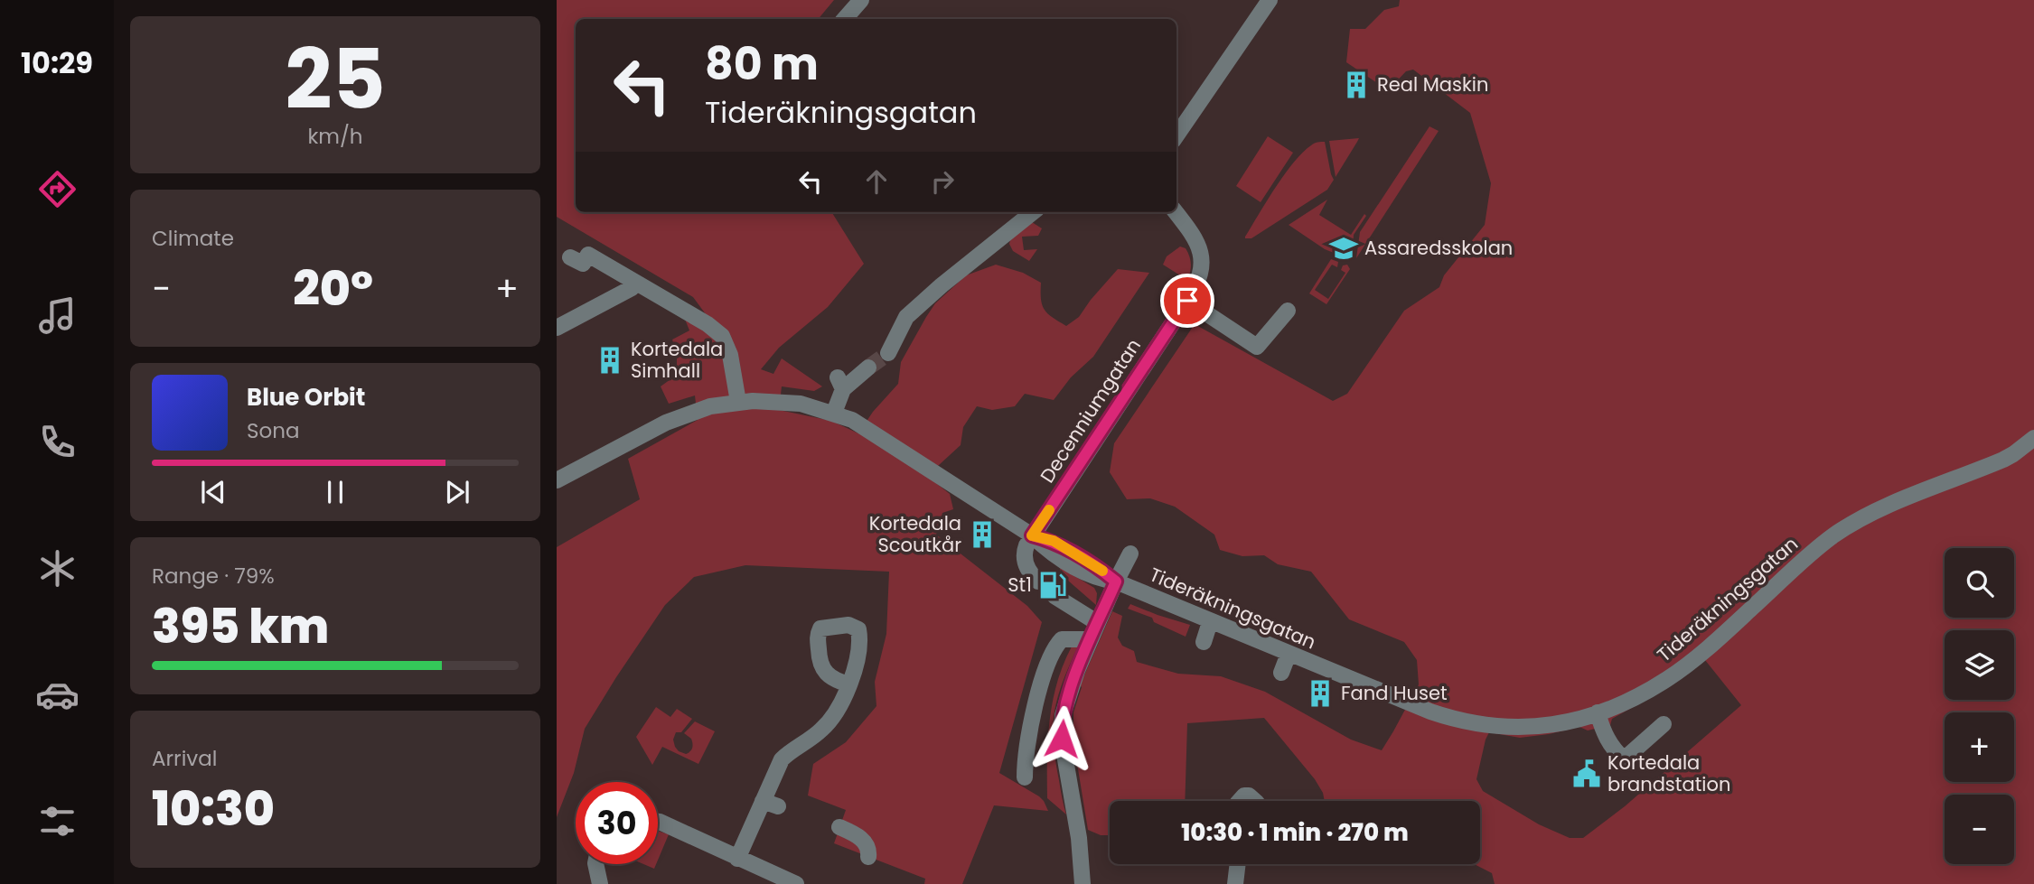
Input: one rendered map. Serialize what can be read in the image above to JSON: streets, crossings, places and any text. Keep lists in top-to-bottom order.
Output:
{
  "streets": {
    "street": ["Decenniumgatan", "Tideräkningsgatan"]
  },
  "crossings": [
    ["Decenniumgatan", "Tideräkningsgatan"]
  ],
  "places": {
    "building": [
      "Real Maskin",
      "Kortedala Simhall",
      "Kortedala Scoutkår",
      "Fand Huset"
    ],
    "school or university": ["Assaredsskolan"],
    "fuel station": ["St1"],
    "public building": ["Kortedala brandstation"]
  },
  "page": {
    "tabs": "10:29",
    "tile": [
      ["25", "km/h"],
      "Climate",
      ["Range · 79%", "395 km"],
      ["Arrival", "10:30"]
    ],
    "turn": ["80 m", "Tideräkningsgatan"],
    "heat": ["−", "20°", "+"],
    "song": ["Blue Orbit", "Sona"],
    "map_buttons": ["+", "−"],
    "limit": "30",
    "trip": "10:30 · 1 min · 270 m"
  }
}
